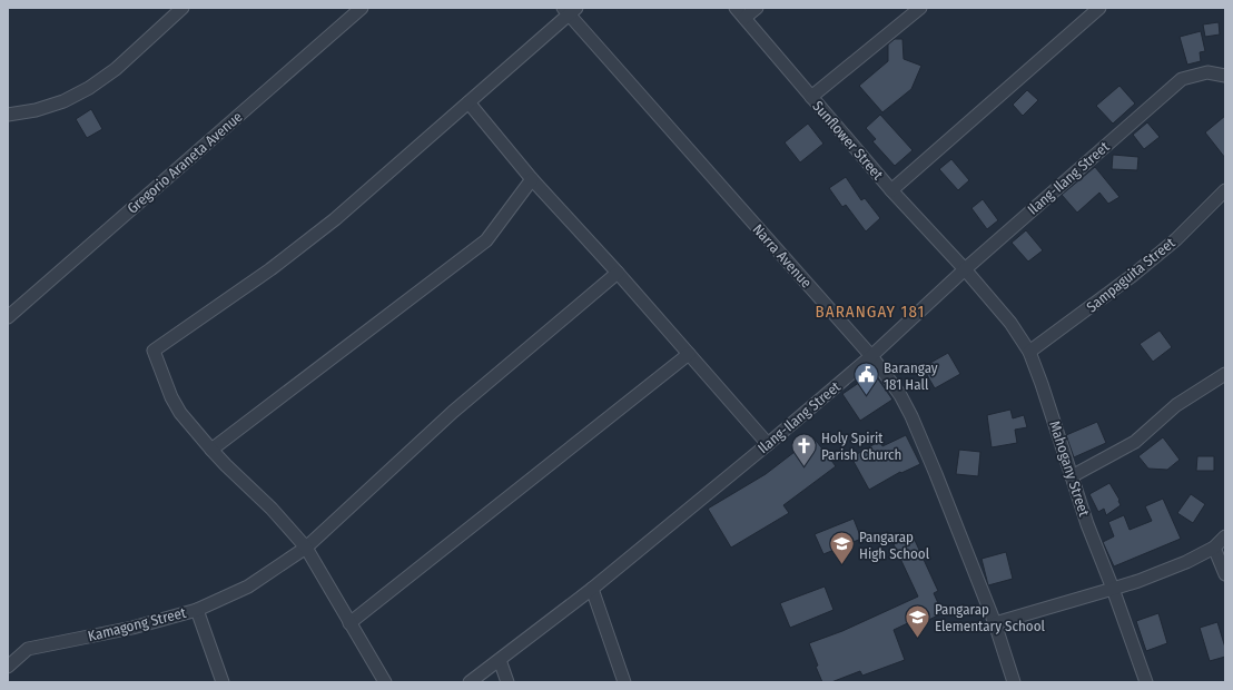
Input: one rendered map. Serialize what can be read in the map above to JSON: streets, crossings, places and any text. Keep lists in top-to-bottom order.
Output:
{
  "streets": {
    "street": [
      "Sunflower Street",
      "Gregorio Araneta Avenue",
      "Ilang-Ilang Street",
      "Narra Avenue",
      "Sampaguita Street",
      "Mahogany Street",
      "Kamagong Street"
    ]
  },
  "crossings": [
    ["Sunflower Street", "Ilang-Ilang Street"],
    ["Sunflower Street", "Mahogany Street"],
    ["Ilang-Ilang Street", "Narra Avenue"],
    ["Ilang-Ilang Street", "Mahogany Street"],
    ["Sampaguita Street", "Mahogany Street"]
  ],
  "districts": ["BARANGAY 181"],
  "places": {
    "public building": ["Barangay 181 Hall"],
    "church": ["Holy Spirit Parish Church"],
    "school or university": ["Pangarap High School", "Pangarap Elementary School"]
  }
}
